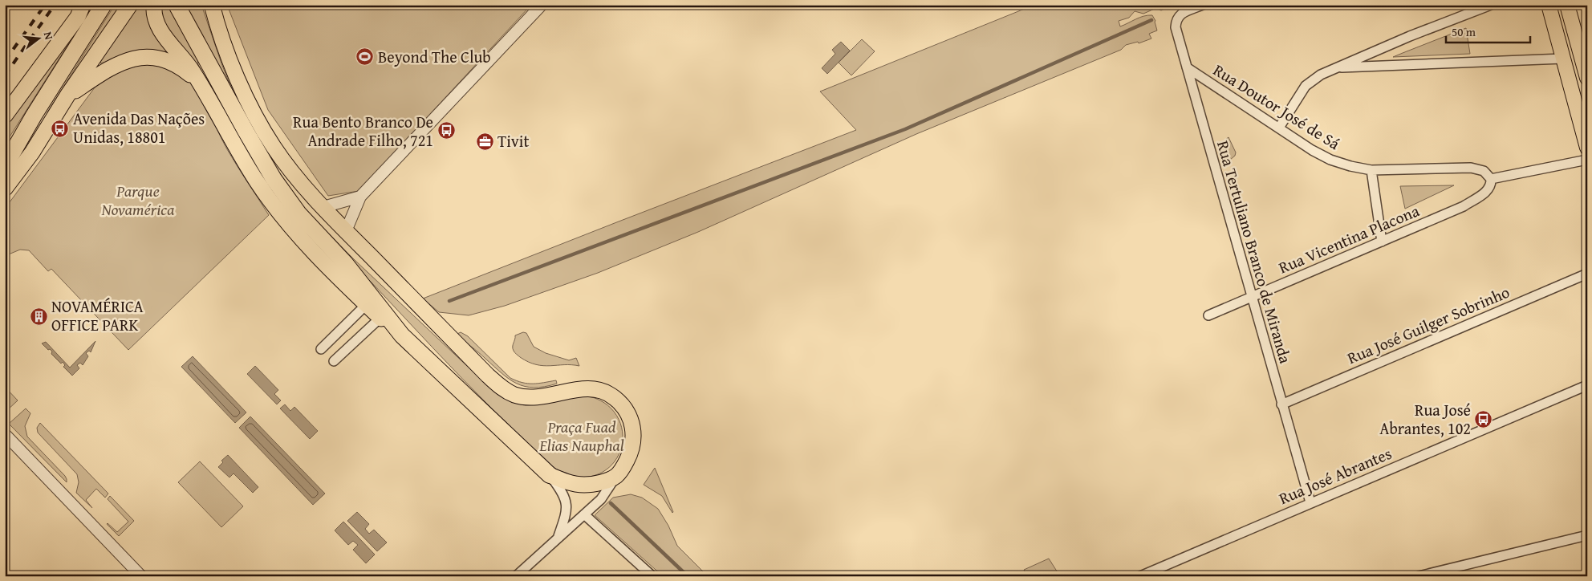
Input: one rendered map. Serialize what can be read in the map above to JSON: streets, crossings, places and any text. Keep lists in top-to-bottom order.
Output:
{
  "streets": {
    "street": [
      "Rua Doutor José de Sá",
      "Rua Vicentina Placona",
      "Rua Tertuliano Branco de Miranda",
      "Rua José Guilger Sobrinho",
      "Rua José Abrantes"
    ]
  },
  "crossings": [
    ["Rua Doutor José de Sá", "Rua Vicentina Placona"],
    ["Rua Doutor José de Sá", "Rua Tertuliano Branco de Miranda"],
    ["Rua Vicentina Placona", "Rua Tertuliano Branco de Miranda"],
    ["Rua Tertuliano Branco de Miranda", "Rua José Guilger Sobrinho"],
    ["Rua Tertuliano Branco de Miranda", "Rua José Abrantes"]
  ],
  "parks": ["Parque Novamérica", "Praça Fuad Elias Nauphal"],
  "places": {
    "sports": ["Beyond The Club"],
    "bus stop": ["Avenida Das Nações Unidas, 18801", "Rua Bento Branco De Andrade Filho, 721", "Rua José Abrantes, 102"],
    "office": ["Tivit"],
    "building": ["NOVAMÉRICA OFFICE PARK"]
  },
  "scale_bar": "50 m",
  "north": "right"
}
